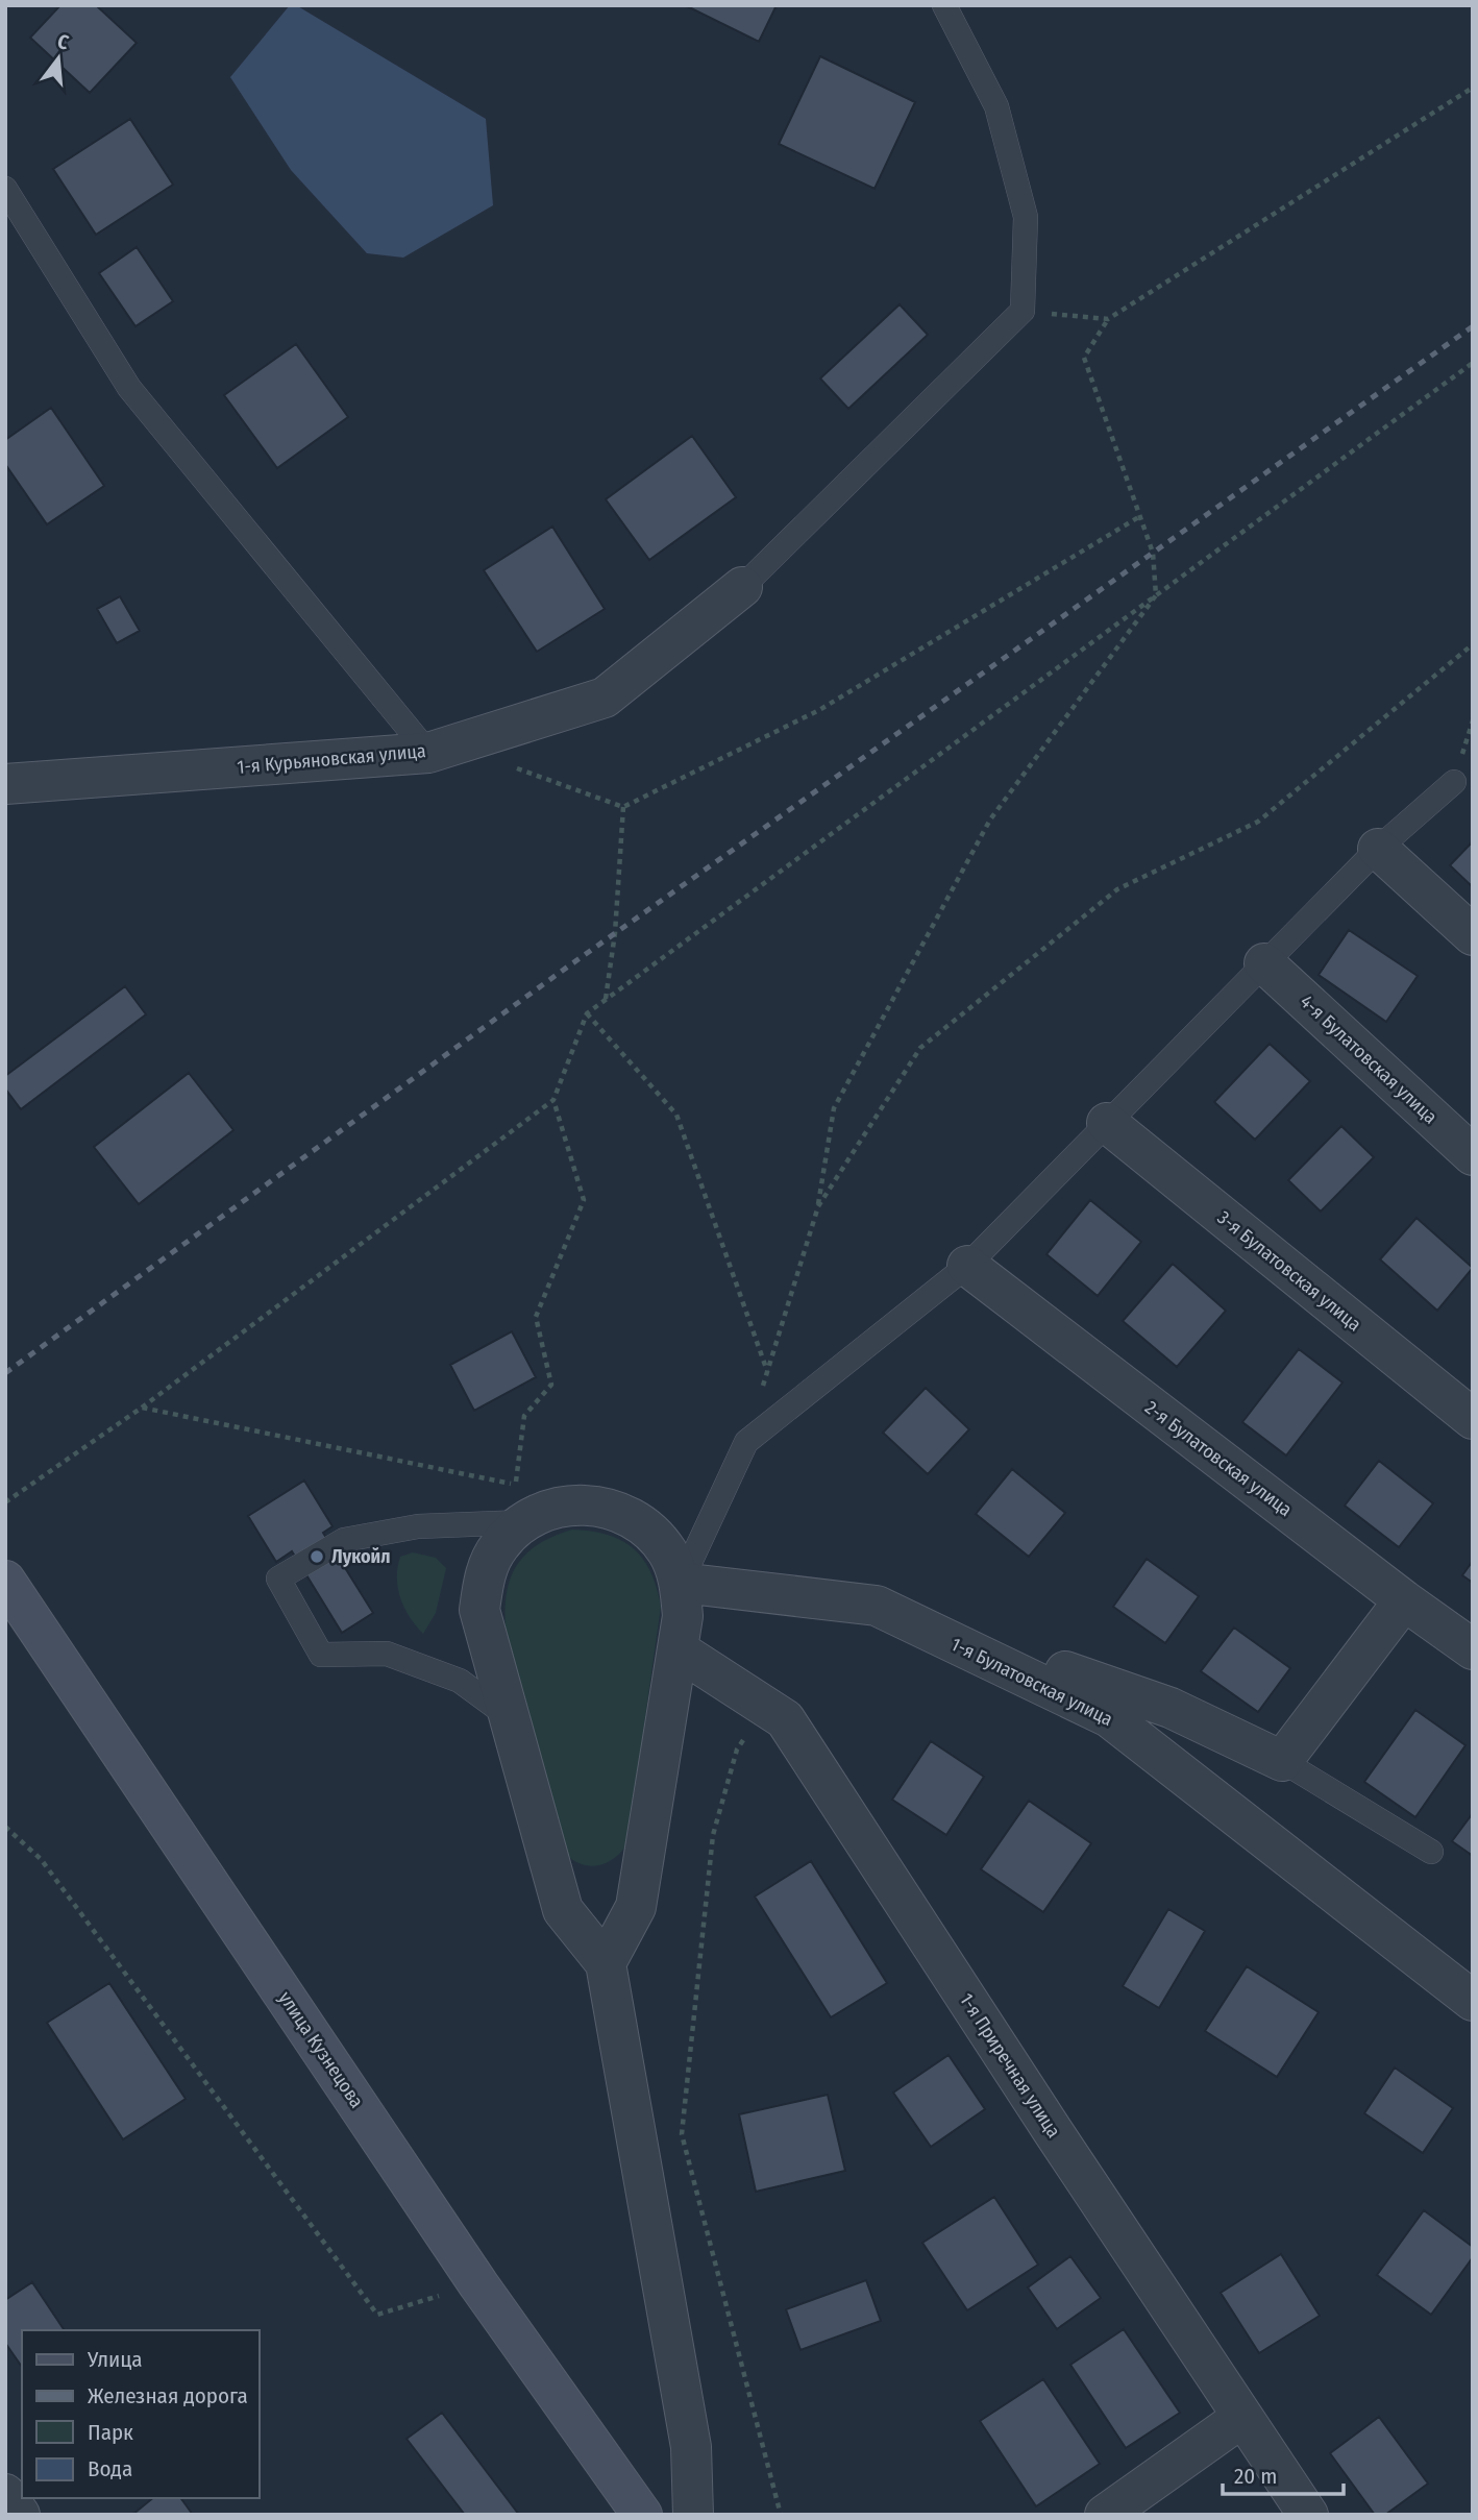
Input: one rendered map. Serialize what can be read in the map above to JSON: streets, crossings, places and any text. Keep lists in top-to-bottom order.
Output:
{
  "streets": {
    "main road": ["улица Кузнецова"],
    "street": [
      "1-я Курьяновская улица",
      "4-я Булатовская улица",
      "3-я Булатовская улица",
      "2-я Булатовская улица",
      "1-я Булатовская улица",
      "1-я Приречная улица"
    ]
  },
  "places": ["Лукойл"],
  "legend": [
    "Улица",
    "Железная дорога",
    "Парк",
    "Вода"
  ],
  "scale_bar": "20 m",
  "north": "top"
}
